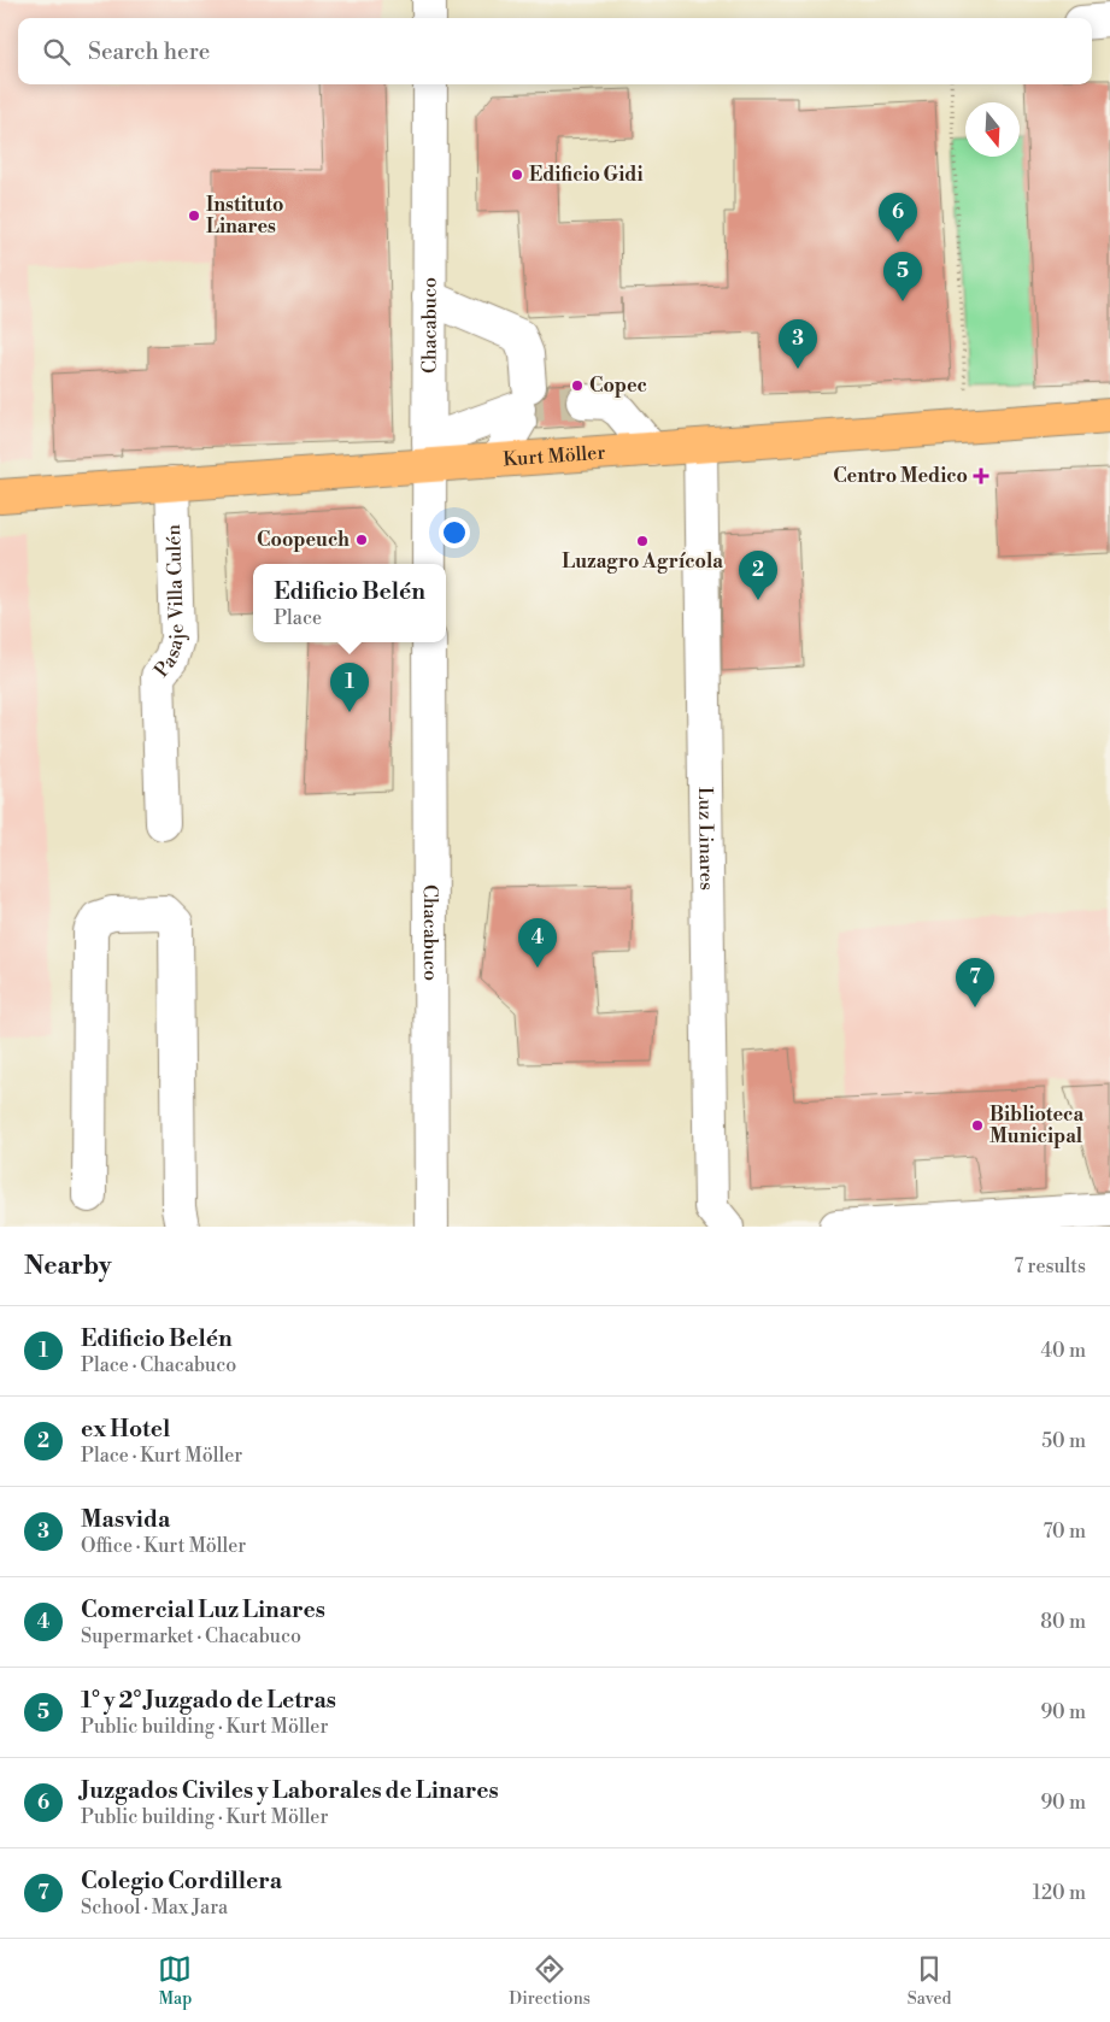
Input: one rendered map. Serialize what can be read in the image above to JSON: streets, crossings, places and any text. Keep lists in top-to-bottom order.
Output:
{
  "streets": {
    "main road": ["Kurt Möller"],
    "street": ["Chacabuco", "Pasaje Villa Culén", "Luz Linares"]
  },
  "crossings": [
    ["Chacabuco", "Kurt Möller"],
    ["Kurt Möller", "Pasaje Villa Culén"],
    ["Kurt Möller", "Luz Linares"]
  ],
  "places": {
    "other": [
      "Edificio Gidi",
      "Instituto Linares",
      "Copec",
      "Coopeuch",
      "Luzagro Agrícola",
      "Biblioteca Municipal"
    ],
    "health": ["Centro Medico"]
  },
  "north": "bottom",
  "page": {
    "search": "Search here",
    "pins": [
      "6",
      "5",
      "3",
      "2",
      "1",
      "4",
      "7"
    ],
    "popup": ["Edificio Belén", "Place"],
    "heading": ["Nearby", "7 results"],
    "list": [
      {
        "mark": "1",
        "name": "Edificio Belén",
        "note": "Place · Chacabuco",
        "value": "40 m"
      },
      {
        "mark": "2",
        "name": "ex Hotel",
        "note": "Place · Kurt Möller",
        "value": "50 m"
      },
      {
        "mark": "3",
        "name": "Masvida",
        "note": "Office · Kurt Möller",
        "value": "70 m"
      },
      {
        "mark": "4",
        "name": "Comercial Luz Linares",
        "note": "Supermarket · Chacabuco",
        "value": "80 m"
      },
      {
        "mark": "5",
        "name": "1° y 2° Juzgado de Letras",
        "note": "Public building · Kurt Möller",
        "value": "90 m"
      },
      {
        "mark": "6",
        "name": "Juzgados Civiles y Laborales de Linares",
        "note": "Public building · Kurt Möller",
        "value": "90 m"
      },
      {
        "mark": "7",
        "name": "Colegio Cordillera",
        "note": "School · Max Jara",
        "value": "120 m"
      }
    ],
    "nav": ["Map", "Directions", "Saved"]
  }
}
